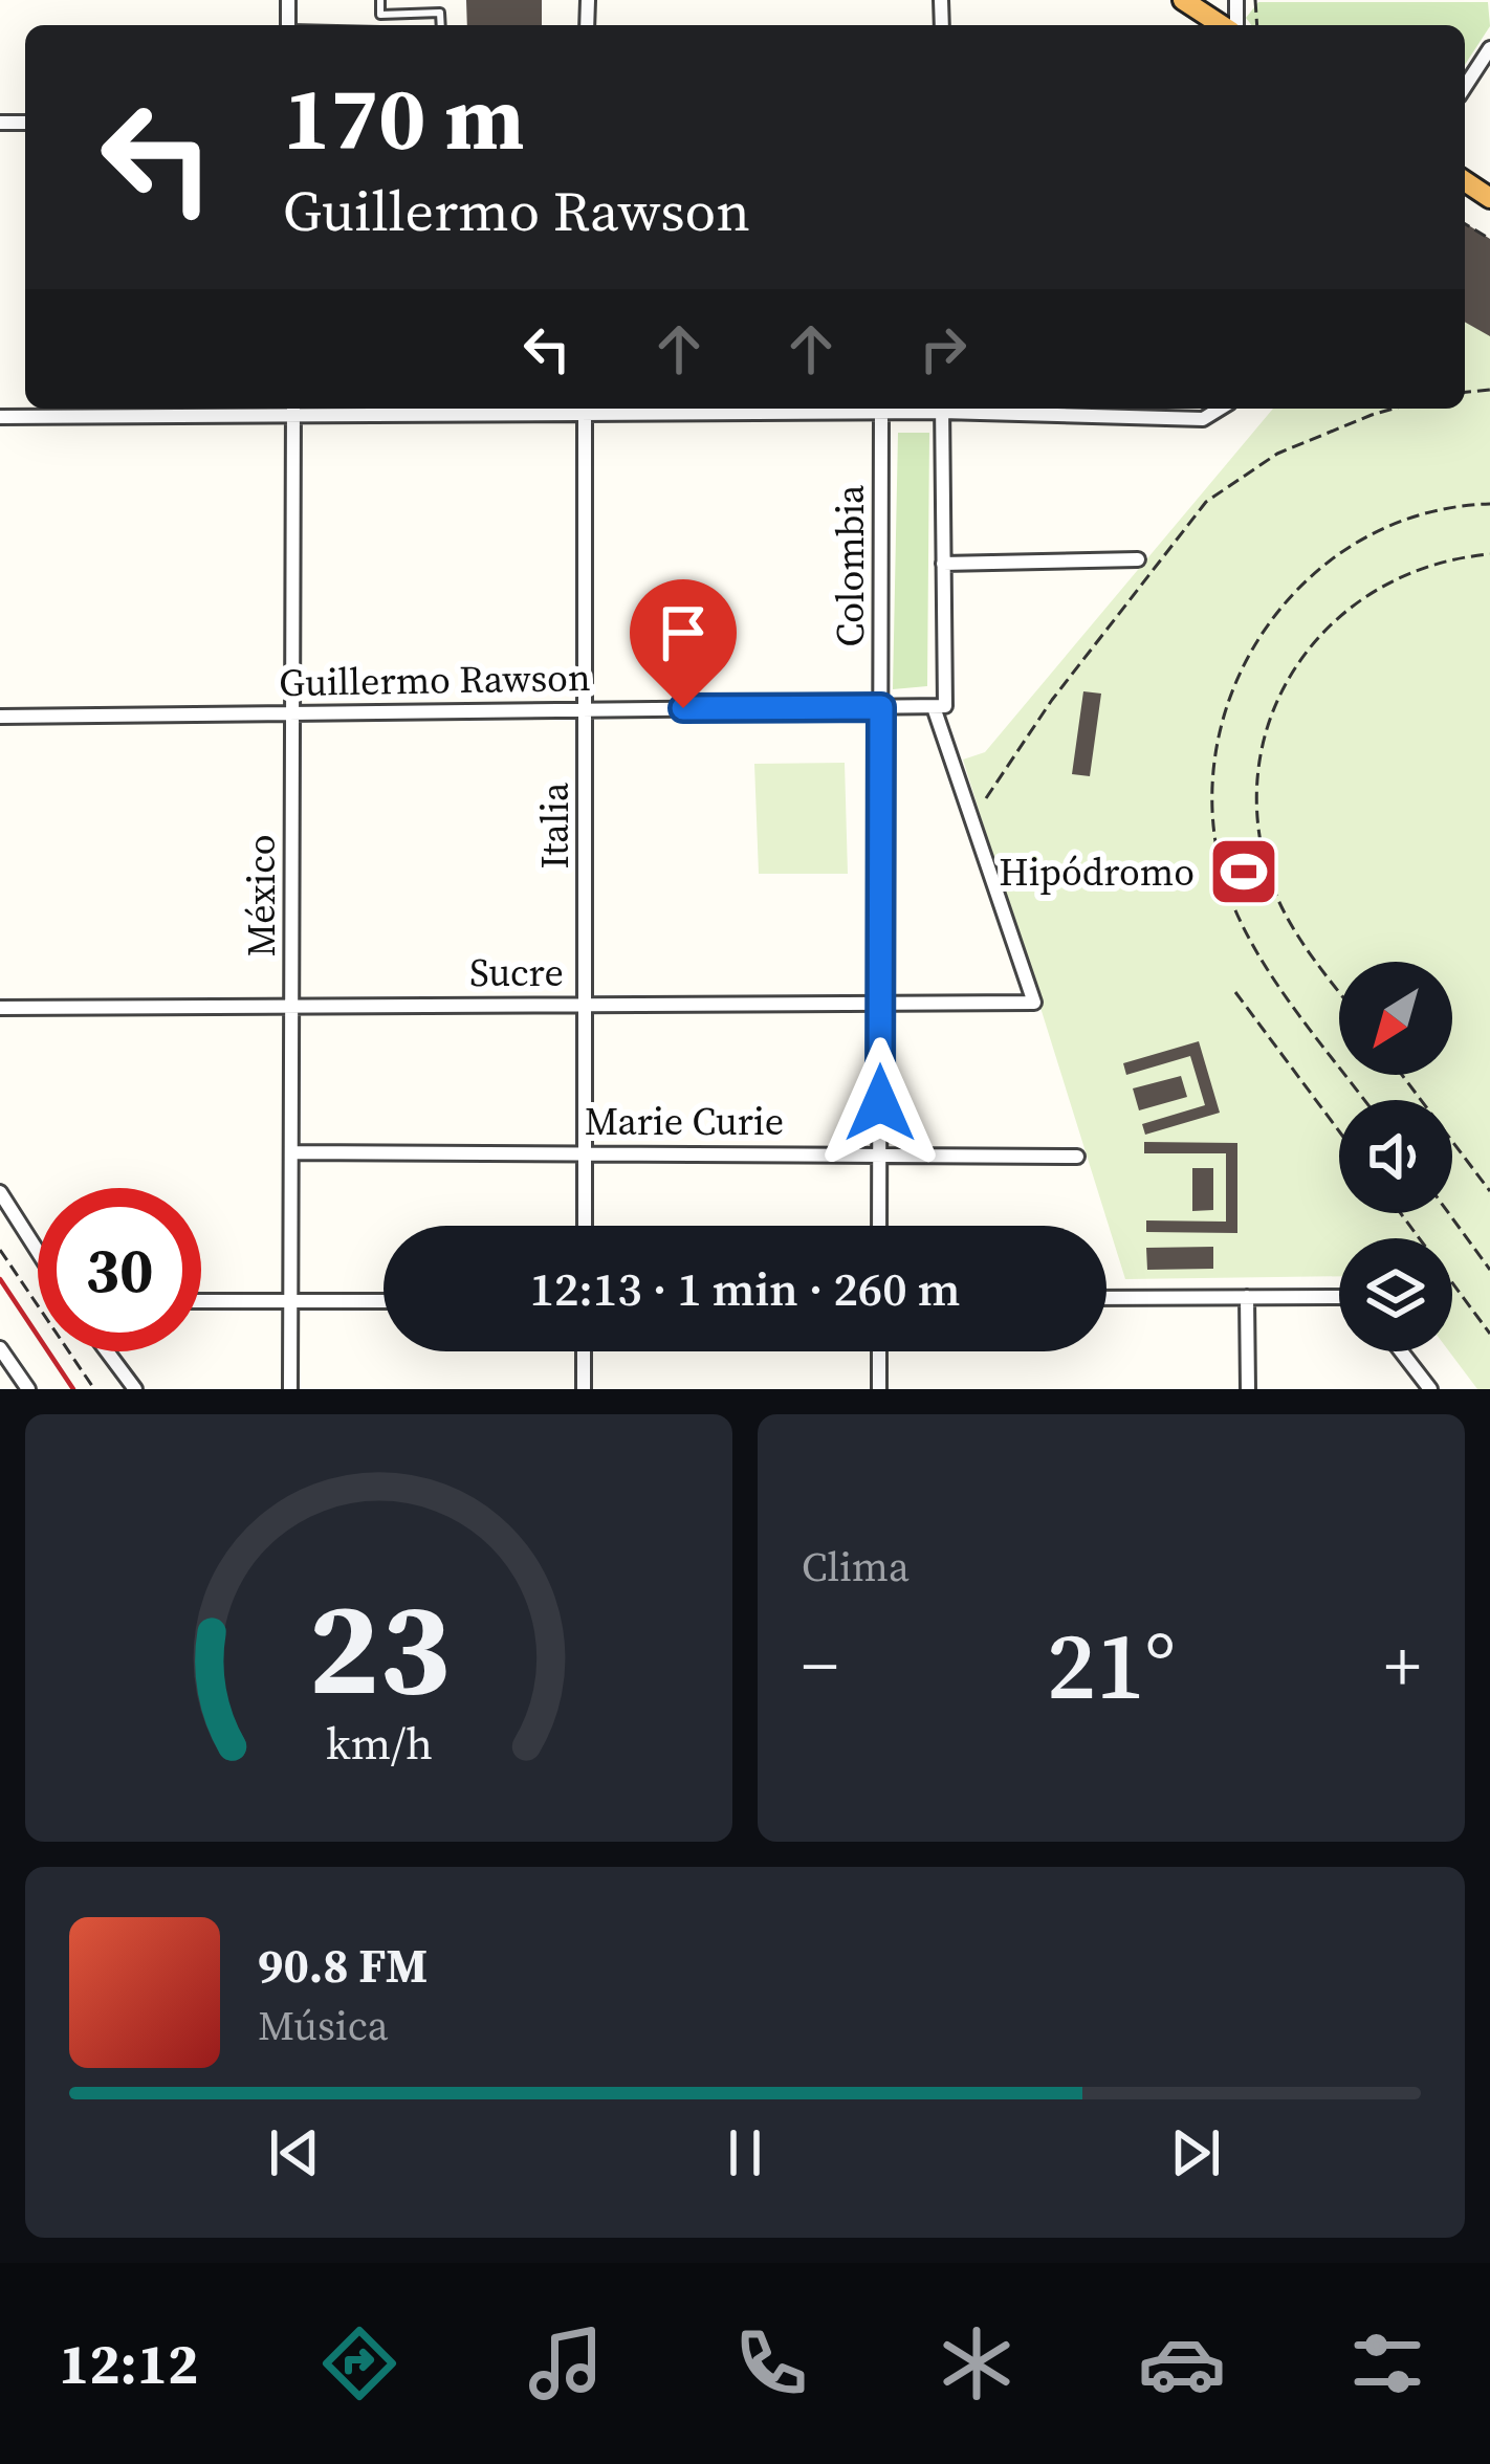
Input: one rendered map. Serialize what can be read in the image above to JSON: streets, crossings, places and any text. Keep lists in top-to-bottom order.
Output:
{
  "streets": {
    "street": [
      "Colombia",
      "Guillermo Rawson",
      "Italia",
      "México",
      "Sucre",
      "Marie Curie"
    ]
  },
  "crossings": [
    ["Colombia", "Guillermo Rawson"],
    ["Colombia", "Sucre"],
    ["Colombia", "Marie Curie"],
    ["Guillermo Rawson", "Italia"],
    ["Guillermo Rawson", "México"],
    ["Guillermo Rawson", "Sucre"],
    ["Italia", "Sucre"],
    ["Italia", "Marie Curie"],
    ["México", "Sucre"],
    ["México", "Marie Curie"]
  ],
  "places": {
    "sports": ["Hipódromo"]
  },
  "north": "bottom left",
  "page": {
    "turn": ["170 m", "Guillermo Rawson"],
    "limit": "30",
    "trip": "12:13 · 1 min · 260 m",
    "tile": "Clima",
    "heat": ["−", "21°", "+"],
    "song": ["90.8 FM", "Música"],
    "tabs": "12:12",
    "gauge": ["23", "km/h"]
  }
}
